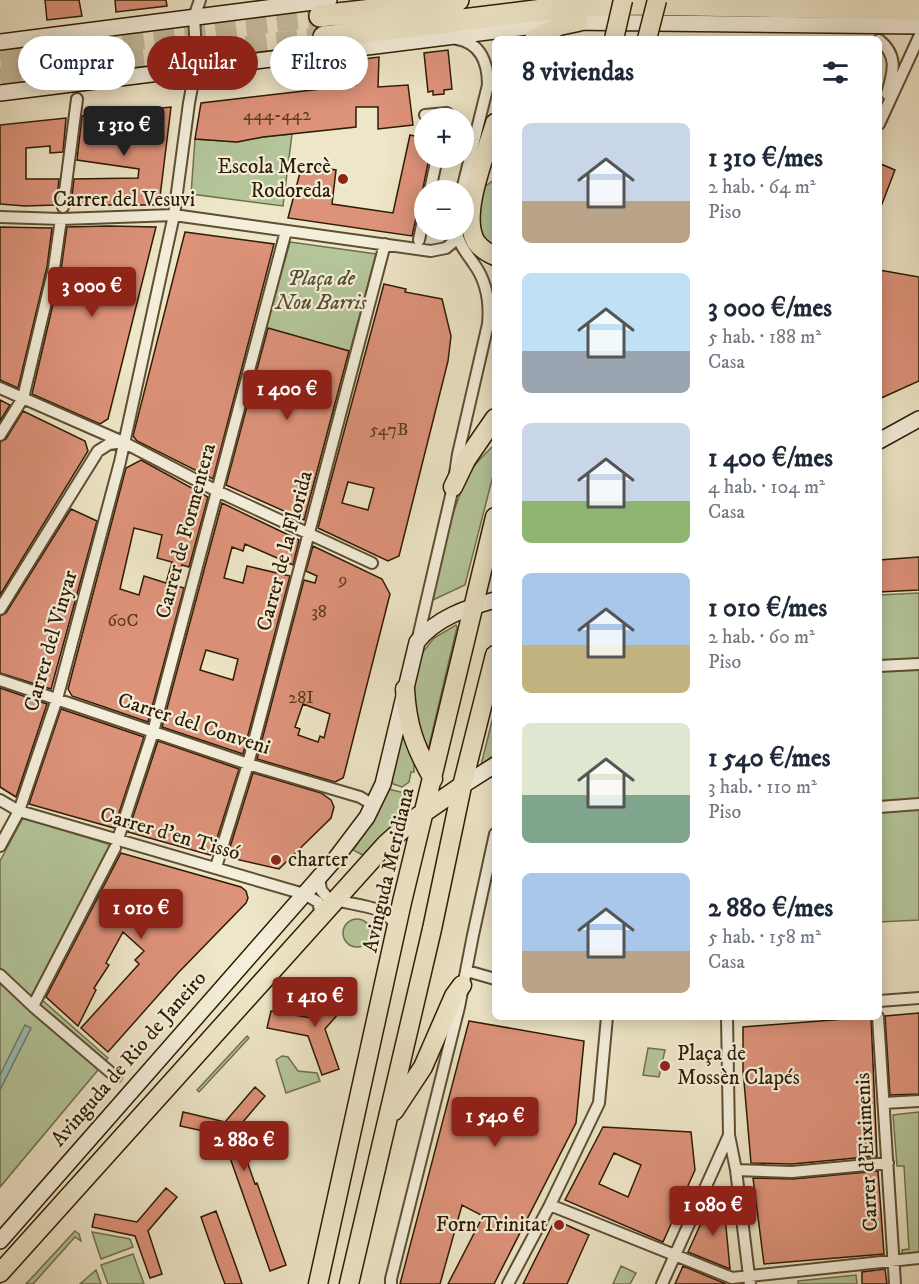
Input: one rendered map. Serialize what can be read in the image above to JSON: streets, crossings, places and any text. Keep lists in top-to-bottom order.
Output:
{
  "streets": {
    "main road": ["Avinguda Meridiana"],
    "street": [
      "Carrer del Vesuvi",
      "Carrer de Formentera",
      "Carrer de la Florida",
      "Carrer del Vinyar",
      "Carrer del Conveni",
      "Carrer d'en Tissó",
      "Avinguda de Rio de Janeiro",
      "Carrer d'Eiximenis"
    ]
  },
  "crossings": [
    ["Carrer del Vesuvi", "Carrer de Formentera"],
    ["Carrer del Vesuvi", "Carrer de la Florida"],
    ["Carrer del Vesuvi", "Carrer del Vinyar"],
    ["Carrer de Formentera", "Carrer del Conveni"],
    ["Carrer de Formentera", "Carrer d'en Tissó"],
    ["Carrer de la Florida", "Carrer del Conveni"],
    ["Carrer de la Florida", "Carrer d'en Tissó"],
    ["Carrer del Vinyar", "Carrer del Conveni"],
    ["Carrer del Vinyar", "Carrer d'en Tissó"],
    ["Carrer del Conveni", "Avinguda de Rio de Janeiro"],
    ["Carrer d'en Tissó", "Avinguda de Rio de Janeiro"]
  ],
  "parks": ["Plaça de Nou Barris"],
  "places": [
    "Escola Mercè Rodoreda",
    "charter",
    "Plaça de Mossèn Clapés",
    "Forn Trinitat"
  ],
  "house_numbers": [
    "444-442",
    "547B",
    "9",
    "38",
    "60C",
    "28I"
  ],
  "page": {
    "chip": ["Comprar", "Alquilar", "Filtros"],
    "heading": "8 viviendas",
    "price": [
      "1 310 €",
      "3 000 €",
      "1 400 €",
      "1 010 €",
      "1 410 €",
      "1 540 €",
      "2 880 €",
      "1 080 €"
    ],
    "map_buttons": ["+", "−"],
    "list": [
      {
        "name": "1 310 €/mes",
        "note": "2 hab. · 64 m² · Piso"
      },
      {
        "name": "3 000 €/mes",
        "note": "5 hab. · 188 m² · Casa"
      },
      {
        "name": "1 400 €/mes",
        "note": "4 hab. · 104 m² · Casa"
      },
      {
        "name": "1 010 €/mes",
        "note": "2 hab. · 60 m² · Piso"
      },
      {
        "name": "1 540 €/mes",
        "note": "3 hab. · 110 m² · Piso"
      },
      {
        "name": "2 880 €/mes",
        "note": "5 hab. · 158 m² · Casa"
      }
    ]
  }
}
